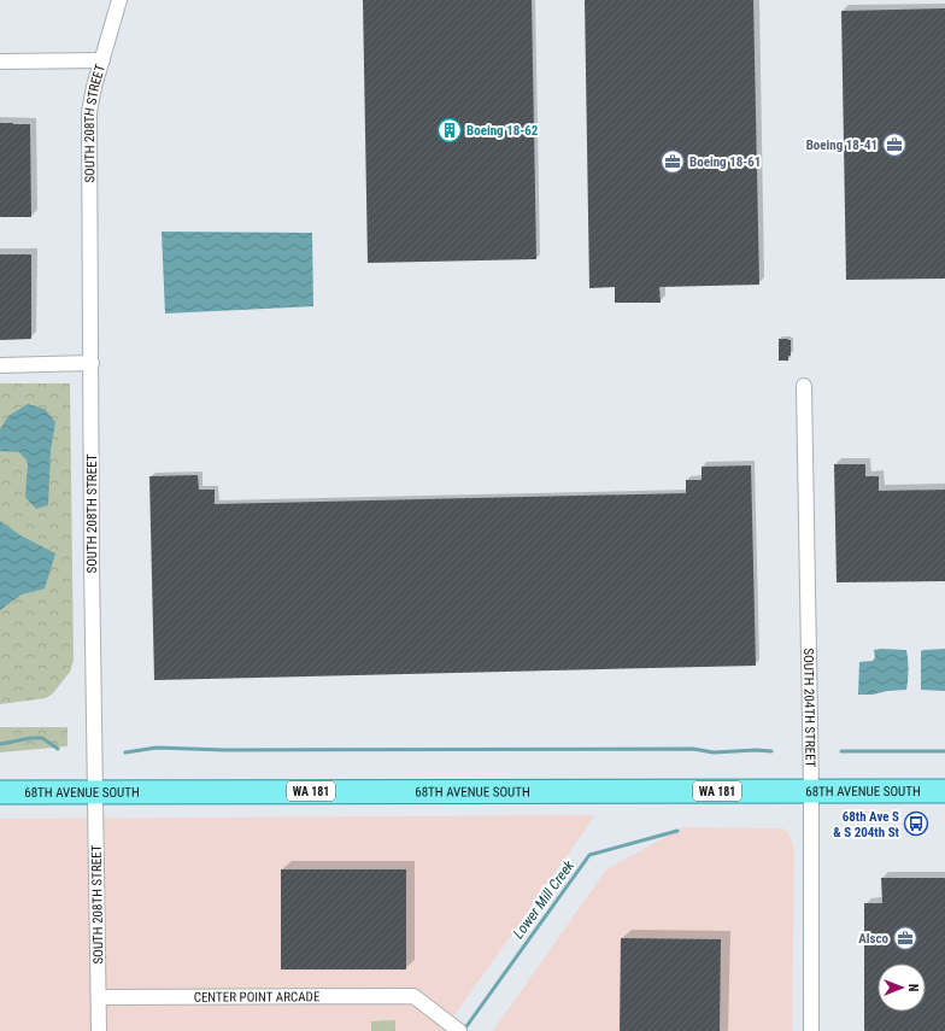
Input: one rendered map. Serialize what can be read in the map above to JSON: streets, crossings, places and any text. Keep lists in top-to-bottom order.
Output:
{
  "streets": {
    "main road": ["WA 181", "68TH AVENUE SOUTH"],
    "street": ["SOUTH 208TH STREET", "SOUTH 204TH STREET", "CENTER POINT ARCADE"]
  },
  "crossings": [
    ["SOUTH 208TH STREET", "68TH AVENUE SOUTH"],
    ["SOUTH 208TH STREET", "CENTER POINT ARCADE"],
    ["SOUTH 204TH STREET", "68TH AVENUE SOUTH"]
  ],
  "water": ["Lower Mill Creek"],
  "places": {
    "building": ["Boeing 18-62"],
    "office": ["Boeing 18-41", "Boeing 18-61", "Alsco"],
    "bus stop": ["68th Ave S & S 204th St"]
  },
  "north": "right"
}
